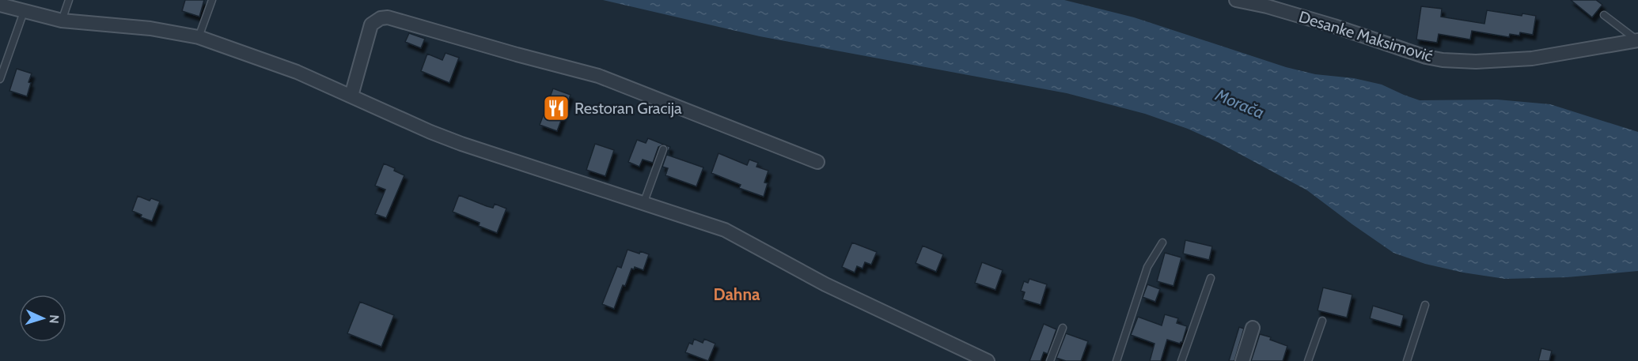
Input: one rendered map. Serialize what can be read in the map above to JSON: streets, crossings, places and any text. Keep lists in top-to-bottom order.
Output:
{
  "streets": {
    "street": ["Desanke Maksimović"]
  },
  "districts": ["Dahna"],
  "water": ["Morača"],
  "places": {
    "restaurant": ["Restoran Gracija"]
  },
  "north": "right"
}
